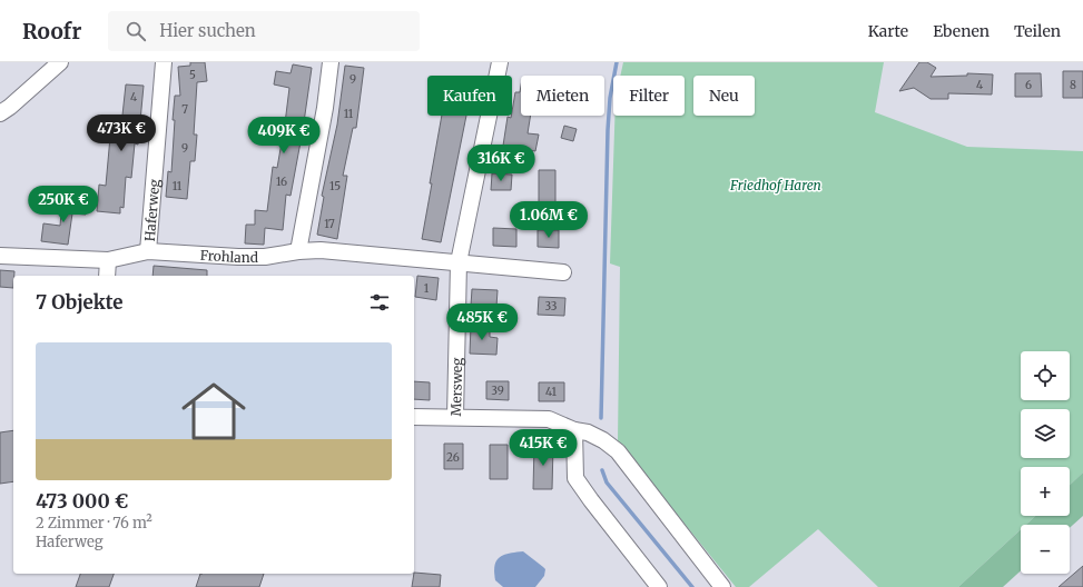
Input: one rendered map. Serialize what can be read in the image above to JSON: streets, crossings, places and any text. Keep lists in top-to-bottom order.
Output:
{
  "streets": {
    "street": ["Haferweg", "Frohland", "Mersweg"]
  },
  "crossings": [
    ["Haferweg", "Frohland"],
    ["Frohland", "Mersweg"]
  ],
  "parks": ["Friedhof Haren"],
  "house_numbers": [
    "5",
    "9",
    "4",
    "6",
    "8",
    "4",
    "7",
    "11",
    "9",
    "16",
    "11",
    "15",
    "17",
    "1",
    "33",
    "39",
    "41",
    "26"
  ],
  "page": {
    "header": "Roofr",
    "search": "Hier suchen",
    "nav": ["Karte", "Ebenen", "Teilen"],
    "chip": [
      "Kaufen",
      "Mieten",
      "Filter",
      "Neu"
    ],
    "price": [
      "473K €",
      "409K €",
      "316K €",
      "250K €",
      "1.06M €",
      "485K €",
      "415K €"
    ],
    "heading": "7 Objekte",
    "list": [
      {
        "name": "473 000 €",
        "note": "2 Zimmer · 76 m² · Haferweg"
      }
    ],
    "map_buttons": ["+", "−"]
  }
}
